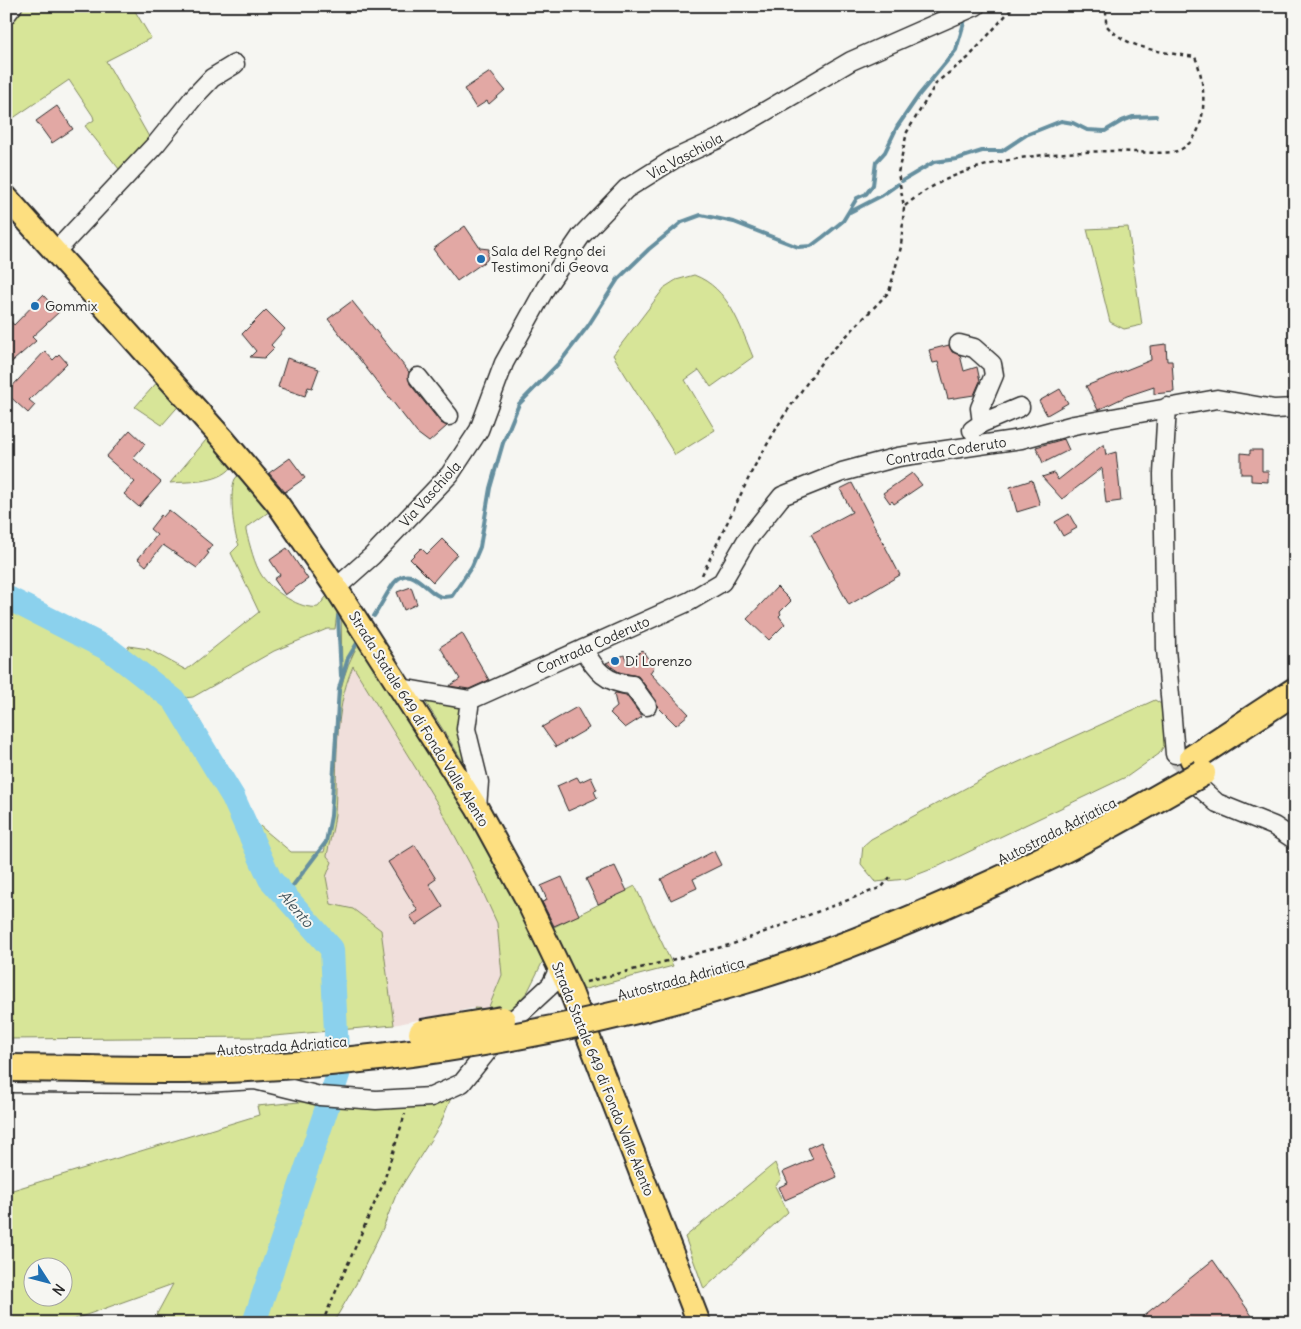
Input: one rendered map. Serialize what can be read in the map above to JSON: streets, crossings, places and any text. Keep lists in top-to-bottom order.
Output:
{
  "streets": {
    "highway": ["Autostrada Adriatica"],
    "main road": ["Strada Statale 649 di Fondo Valle Alento"],
    "street": ["Via Vaschiola", "Contrada Coderuto"]
  },
  "crossings": [
    ["Via Vaschiola", "Strada Statale 649 di Fondo Valle Alento"]
  ],
  "water": ["Alento"],
  "places": ["Sala del Regno dei Testimoni di Geova", "Gommix", "Di Lorenzo"],
  "north": "bottom right"
}
